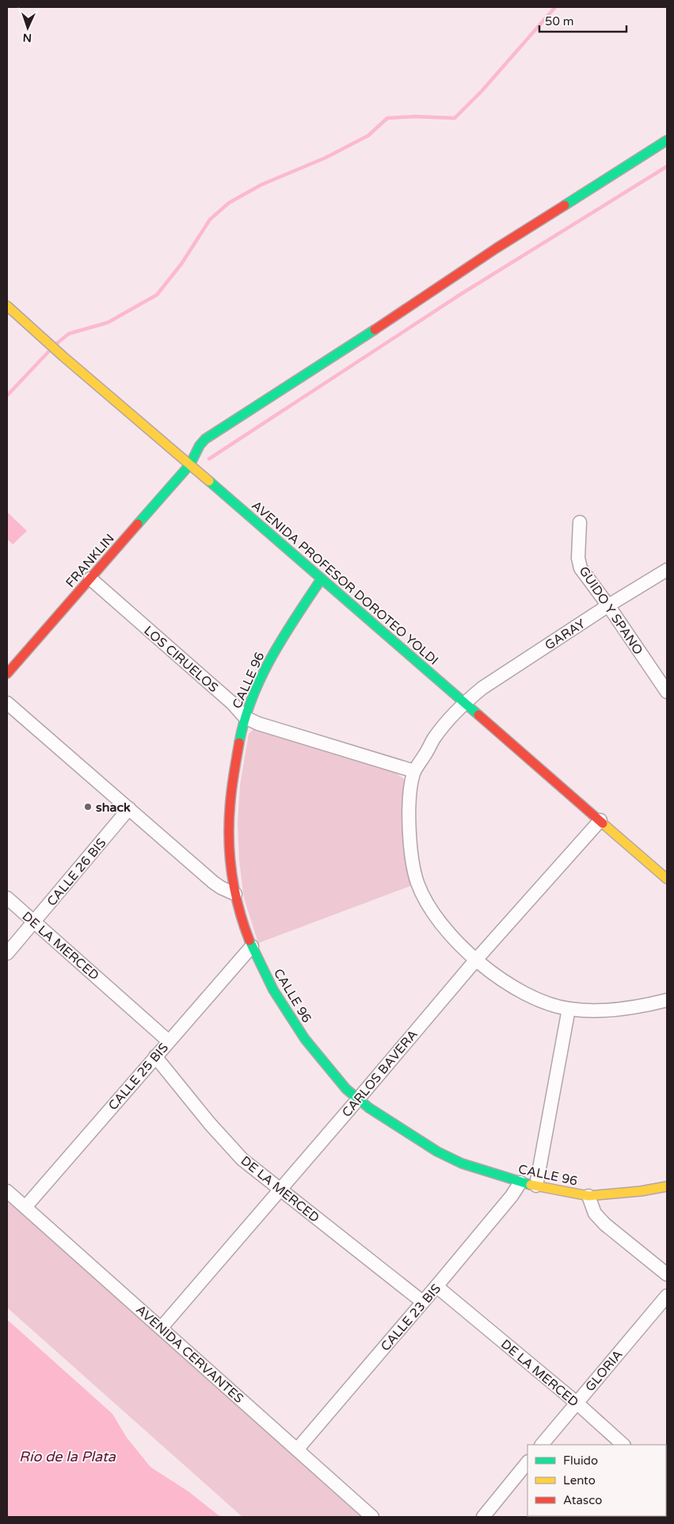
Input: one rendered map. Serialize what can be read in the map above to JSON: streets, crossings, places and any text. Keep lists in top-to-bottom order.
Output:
{
  "streets": {
    "street": [
      "FRANKLIN",
      "AVENIDA PROFESOR DOROTEO YOLDI",
      "GUIDO Y SPANO",
      "GARAY",
      "LOS CIRUELOS",
      "CALLE 96",
      "CALLE 26 BIS",
      "DE LA MERCED",
      "CARLOS BAVERA",
      "CALLE 25 BIS",
      "CALLE 23 BIS",
      "AVENIDA CERVANTES",
      "GLORIA"
    ]
  },
  "crossings": [
    ["FRANKLIN", "AVENIDA PROFESOR DOROTEO YOLDI"],
    ["FRANKLIN", "LOS CIRUELOS"],
    ["AVENIDA PROFESOR DOROTEO YOLDI", "GARAY"],
    ["AVENIDA PROFESOR DOROTEO YOLDI", "CALLE 96"],
    ["AVENIDA PROFESOR DOROTEO YOLDI", "CARLOS BAVERA"],
    ["GUIDO Y SPANO", "GARAY"],
    ["GARAY", "LOS CIRUELOS"],
    ["GARAY", "CARLOS BAVERA"],
    ["LOS CIRUELOS", "CALLE 96"],
    ["CALLE 96", "CARLOS BAVERA"],
    ["CALLE 96", "CALLE 25 BIS"],
    ["CALLE 96", "CALLE 23 BIS"],
    ["CALLE 26 BIS", "DE LA MERCED"],
    ["DE LA MERCED", "CARLOS BAVERA"],
    ["DE LA MERCED", "CALLE 25 BIS"],
    ["DE LA MERCED", "CALLE 23 BIS"],
    ["DE LA MERCED", "GLORIA"],
    ["CARLOS BAVERA", "AVENIDA CERVANTES"],
    ["CALLE 25 BIS", "AVENIDA CERVANTES"],
    ["CALLE 23 BIS", "AVENIDA CERVANTES"]
  ],
  "water": ["Río de la Plata"],
  "places": ["shack"],
  "legend": ["Fluido", "Lento", "Atasco"],
  "scale_bar": "50 m",
  "north": "bottom"
}
